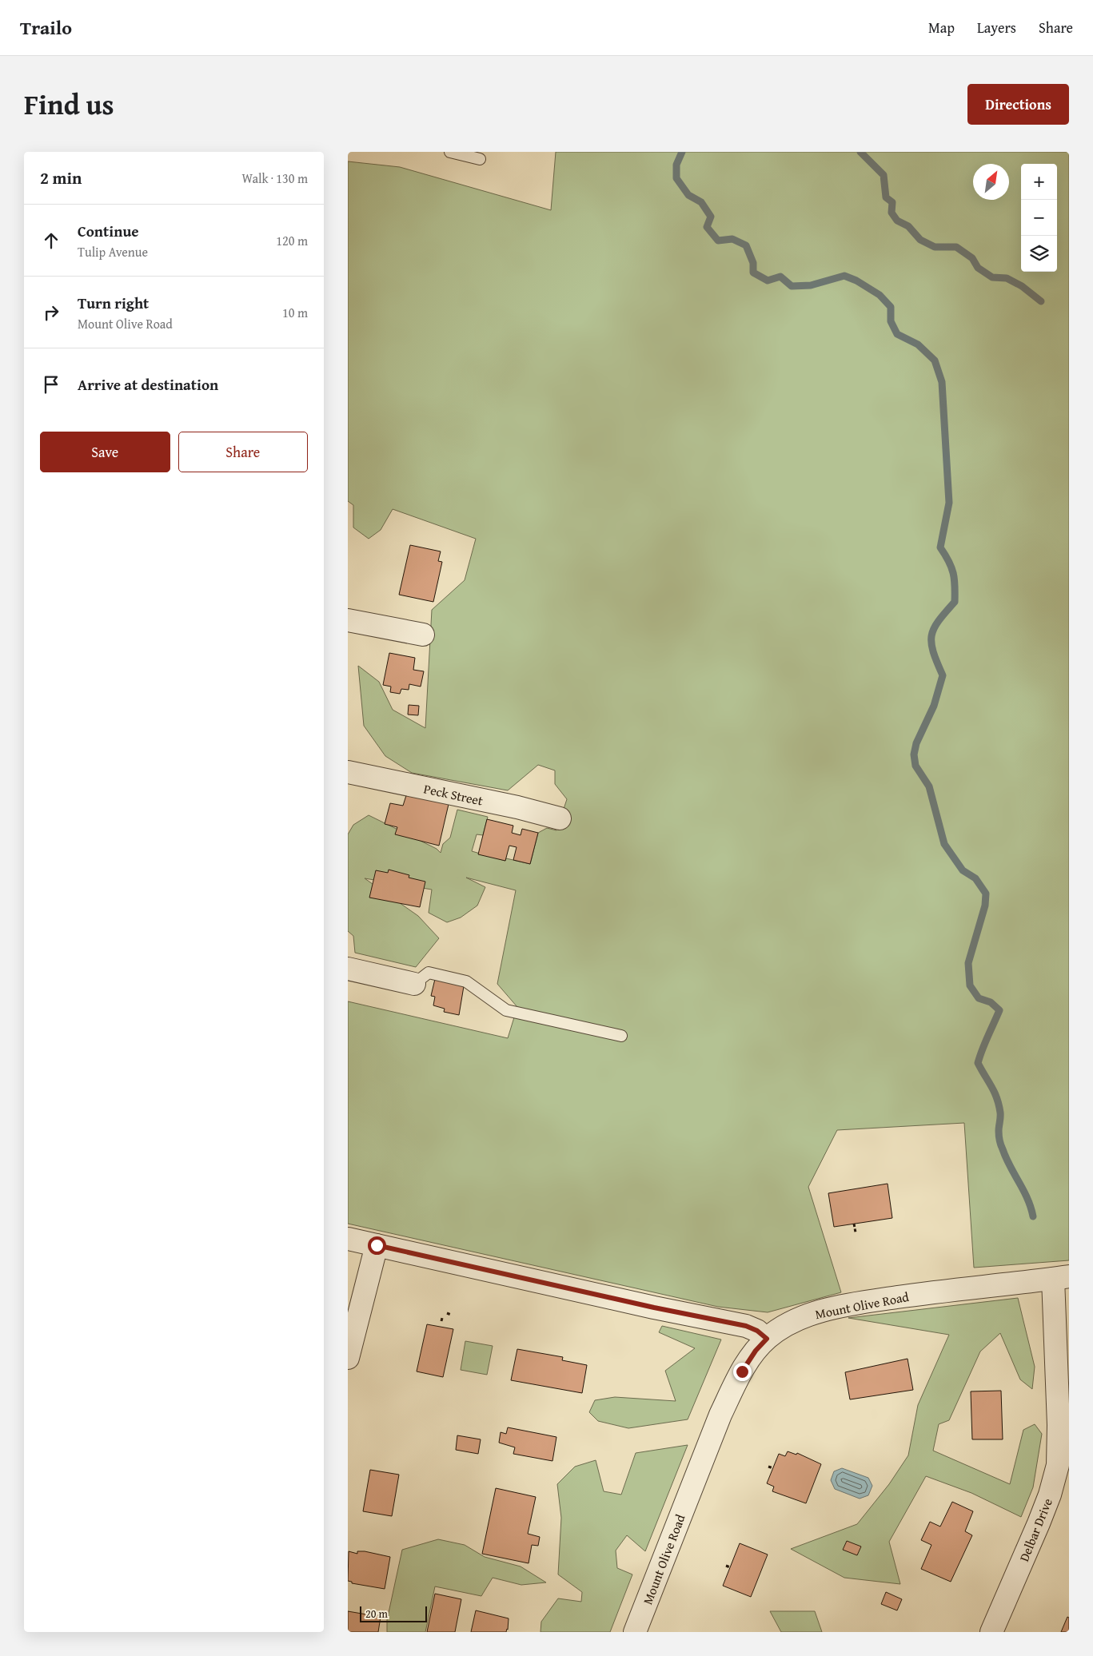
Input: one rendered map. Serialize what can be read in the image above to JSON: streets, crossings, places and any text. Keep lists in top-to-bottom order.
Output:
{
  "streets": {
    "street": ["Peck Street", "Mount Olive Road", "Delbar Drive"]
  },
  "crossings": [
    ["Mount Olive Road", "Delbar Drive"]
  ],
  "scale_bar": "20 m",
  "north": "top right",
  "page": {
    "header": "Trailo",
    "nav": ["Map", "Layers", "Share"],
    "title": "Find us",
    "buttons": [
      "Directions",
      ["Save", "Share"]
    ],
    "heading": ["2 min", "Walk · 130 m"],
    "map_buttons": ["+", "−"],
    "list": [
      ["Continue", "Tulip Avenue", "120 m"],
      ["Turn right", "Mount Olive Road", "10 m"],
      "Arrive at destination"
    ],
    "scale": "20 m"
  }
}
